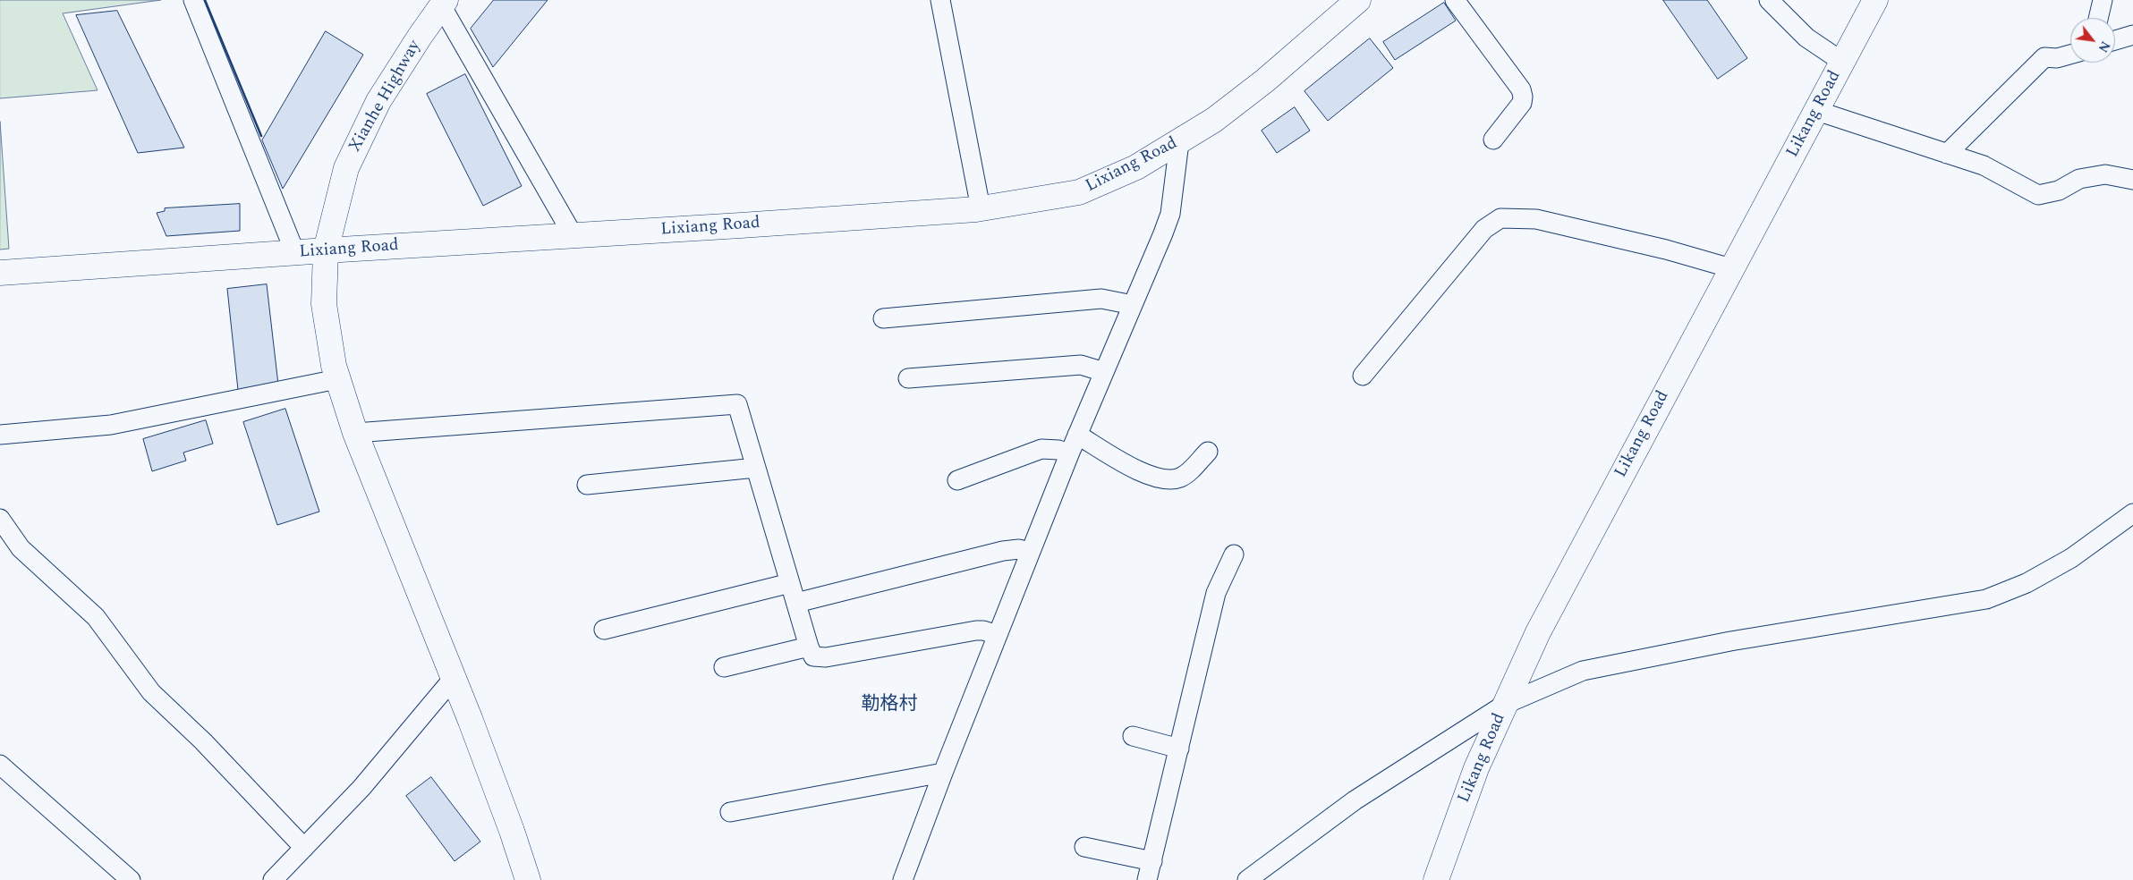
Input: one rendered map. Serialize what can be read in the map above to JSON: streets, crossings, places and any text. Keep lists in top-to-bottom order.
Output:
{
  "streets": {
    "main road": ["Xianhe Highway", "Likang Road", "Lixiang Road"]
  },
  "crossings": [
    ["Xianhe Highway", "Lixiang Road"]
  ],
  "districts": ["勒格村"],
  "north": "bottom right"
}
